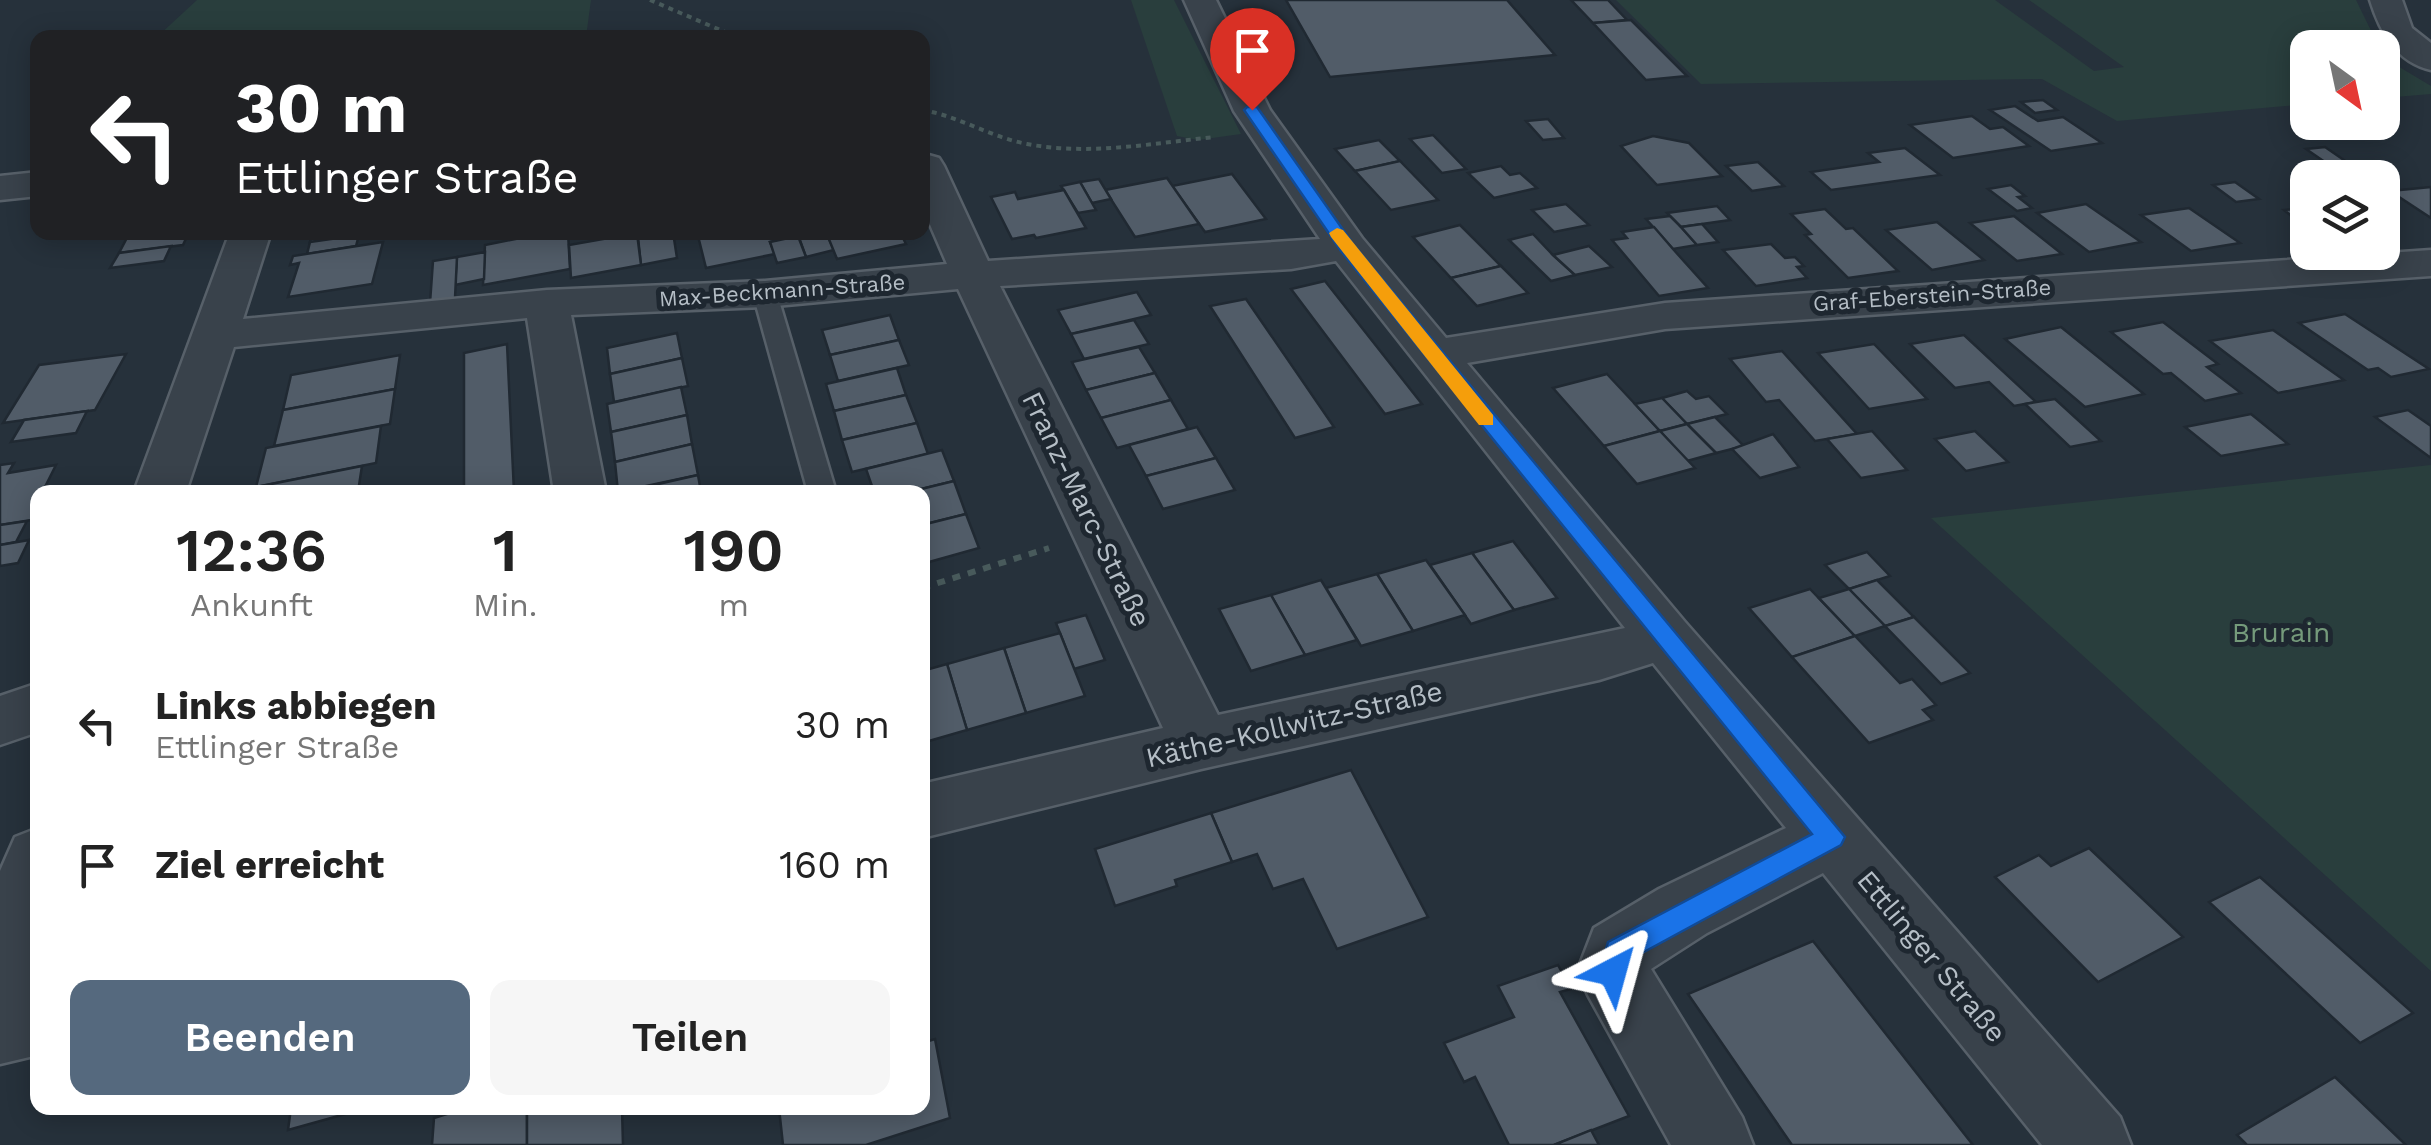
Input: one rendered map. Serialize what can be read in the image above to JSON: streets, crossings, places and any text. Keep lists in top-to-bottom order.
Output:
{
  "streets": {
    "street": [
      "Max-Beckmann-Straße",
      "Graf-Eberstein-Straße",
      "Franz-Marc-Straße",
      "Käthe-Kollwitz-Straße",
      "Ettlinger Straße"
    ]
  },
  "crossings": [
    ["Max-Beckmann-Straße", "Franz-Marc-Straße"],
    ["Max-Beckmann-Straße", "Ettlinger Straße"],
    ["Graf-Eberstein-Straße", "Ettlinger Straße"],
    ["Franz-Marc-Straße", "Käthe-Kollwitz-Straße"],
    ["Käthe-Kollwitz-Straße", "Ettlinger Straße"]
  ],
  "parks": ["Brurain"],
  "north": "bottom right",
  "page": {
    "turn": ["30 m", "Ettlinger Straße"],
    "eta": [
      "12:36",
      "Ankunft",
      "1",
      "Min.",
      "190",
      "m"
    ],
    "list": [
      {
        "name": "Links abbiegen",
        "note": "Ettlinger Straße",
        "value": "30 m"
      },
      {
        "name": "Ziel erreicht",
        "value": "160 m"
      }
    ],
    "buttons": ["Beenden", "Teilen"]
  }
}
